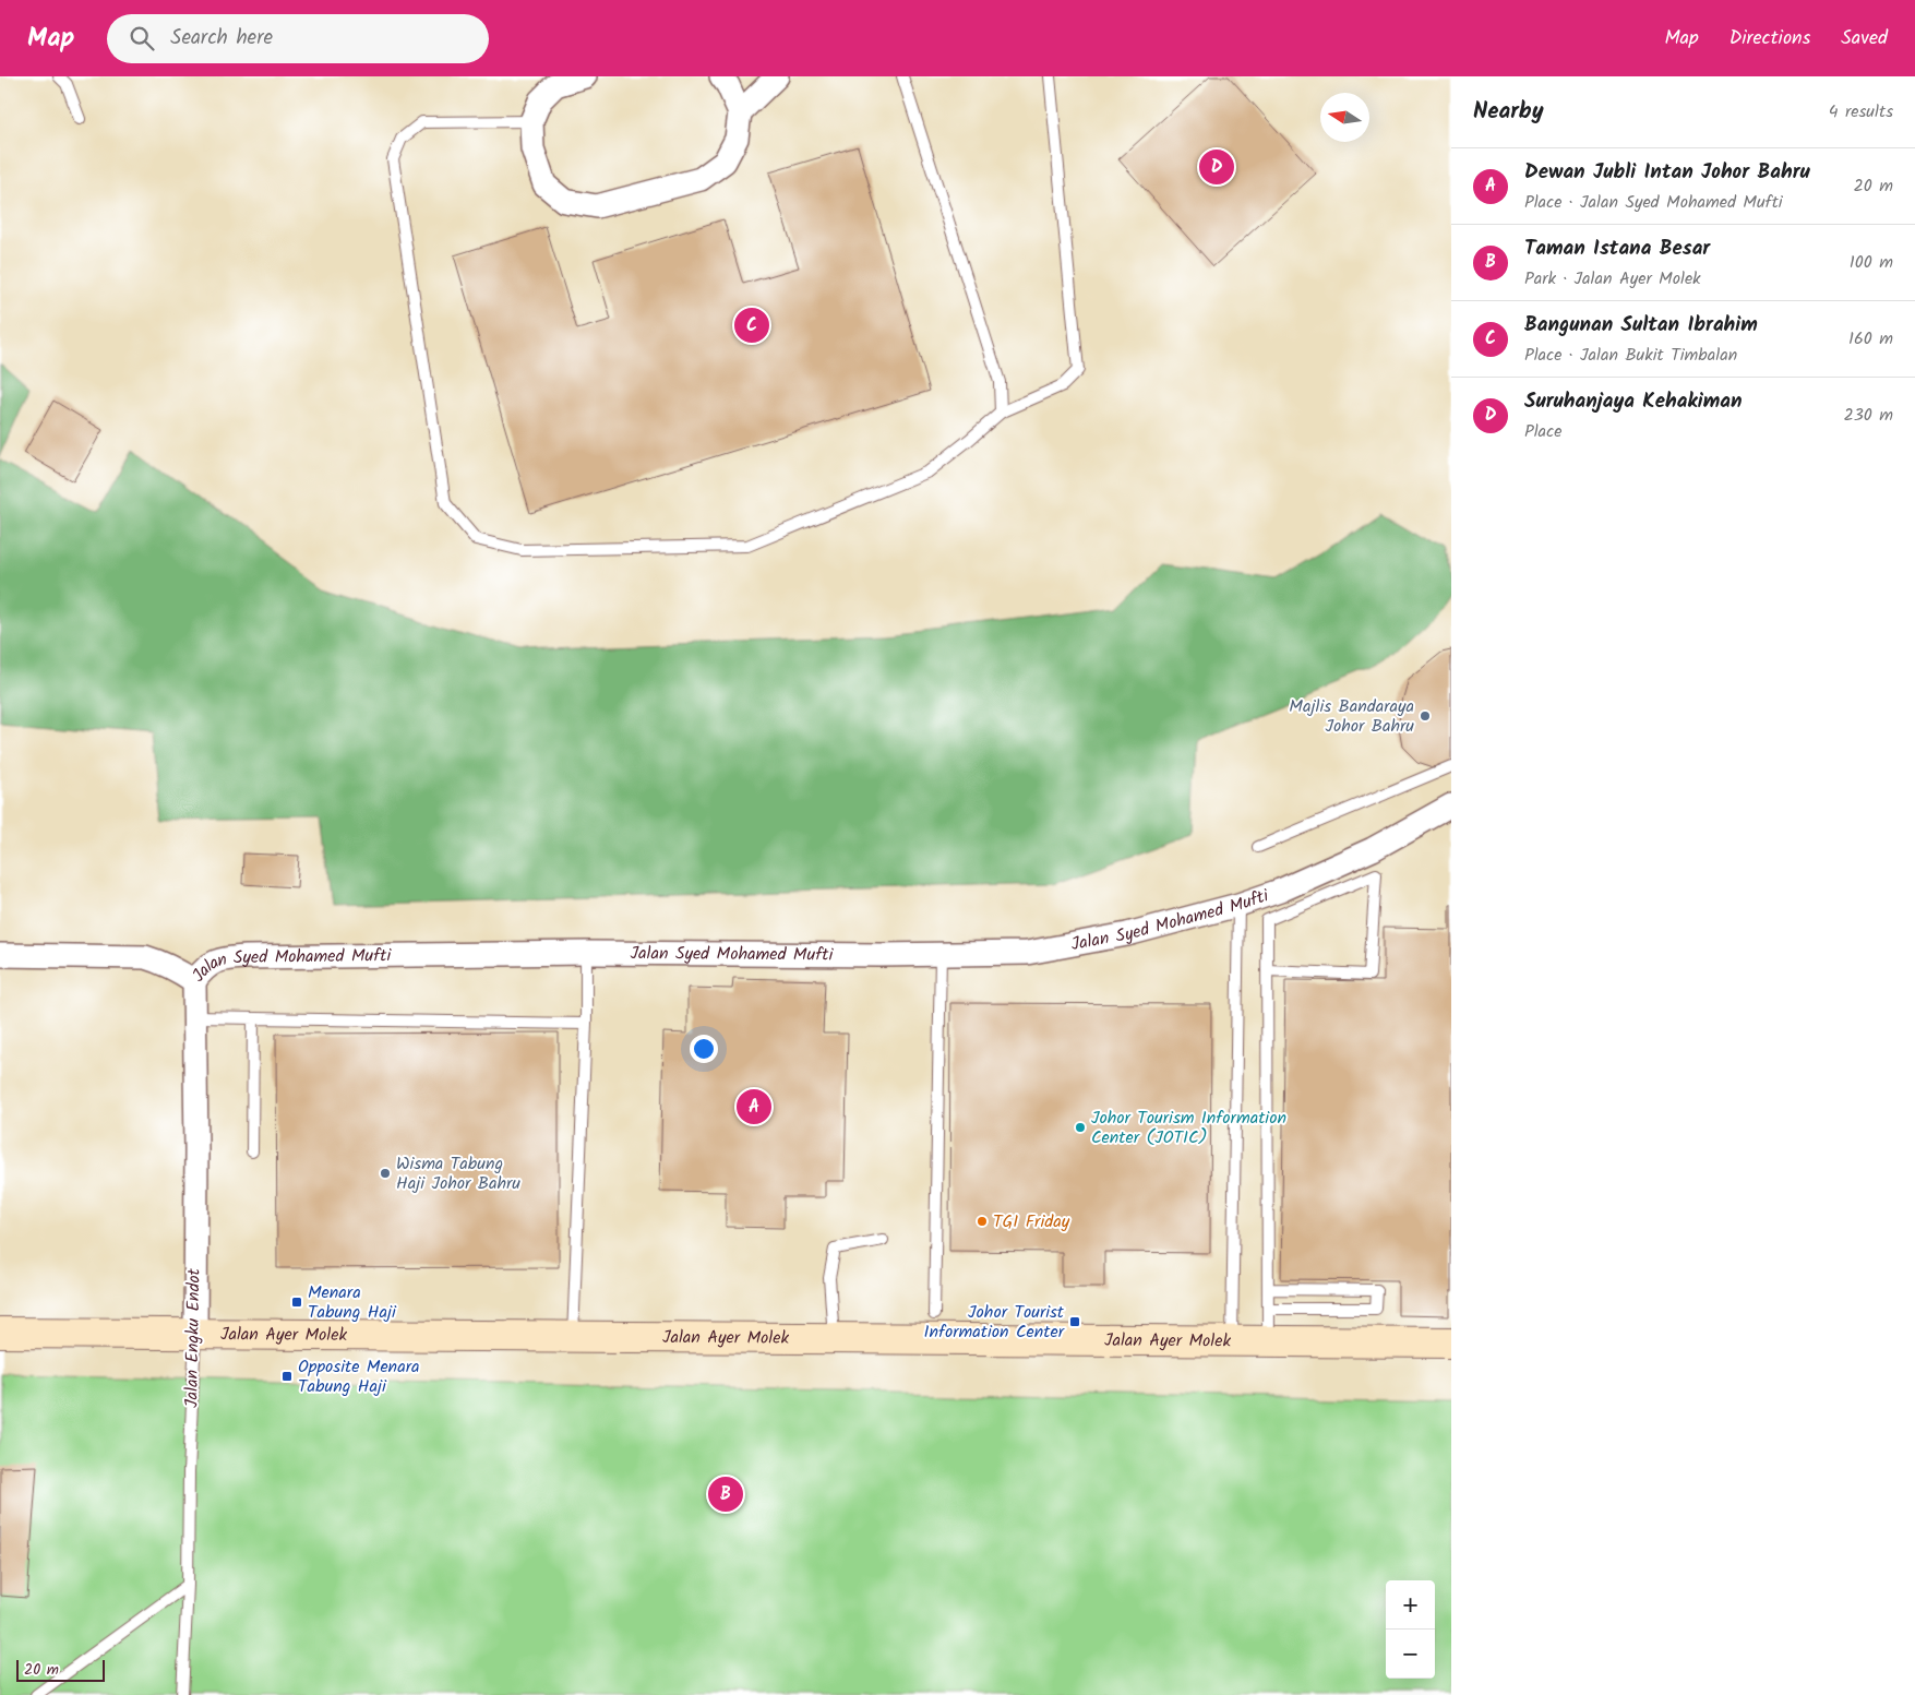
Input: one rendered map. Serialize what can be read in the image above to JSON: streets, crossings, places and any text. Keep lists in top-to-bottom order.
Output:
{
  "streets": {
    "main road": ["Jalan Ayer Molek"],
    "street": ["Jalan Syed Mohamed Mufti", "Jalan Engku Endot"]
  },
  "crossings": [
    ["Jalan Syed Mohamed Mufti", "Jalan Engku Endot"],
    ["Jalan Ayer Molek", "Jalan Engku Endot"]
  ],
  "places": {
    "other": [
      "Majlis Bandaraya Johor Bahru",
      "Johor Tourism Information Center (JOTIC)",
      "Wisma Tabung Haji Johor Bahru",
      "TGI Friday"
    ],
    "transit": ["Menara Tabung Haji", "Johor Tourist Information Center", "Opposite Menara Tabung Haji"]
  },
  "scale_bar": "20 m",
  "north": "left",
  "page": {
    "header": "Map",
    "search": "Search here",
    "nav": ["Map", "Directions", "Saved"],
    "heading": ["Nearby", "4 results"],
    "pins": [
      "D",
      "C",
      "A",
      "B"
    ],
    "list": [
      {
        "mark": "A",
        "name": "Dewan Jubli Intan Johor Bahru",
        "note": "Place · Jalan Syed Mohamed Mufti",
        "value": "20 m"
      },
      {
        "mark": "B",
        "name": "Taman Istana Besar",
        "note": "Park · Jalan Ayer Molek",
        "value": "100 m"
      },
      {
        "mark": "C",
        "name": "Bangunan Sultan Ibrahim",
        "note": "Place · Jalan Bukit Timbalan",
        "value": "160 m"
      },
      {
        "mark": "D",
        "name": "Suruhanjaya Kehakiman",
        "note": "Place",
        "value": "230 m"
      }
    ],
    "map_buttons": ["+", "−"],
    "scale": "20 m"
  }
}
